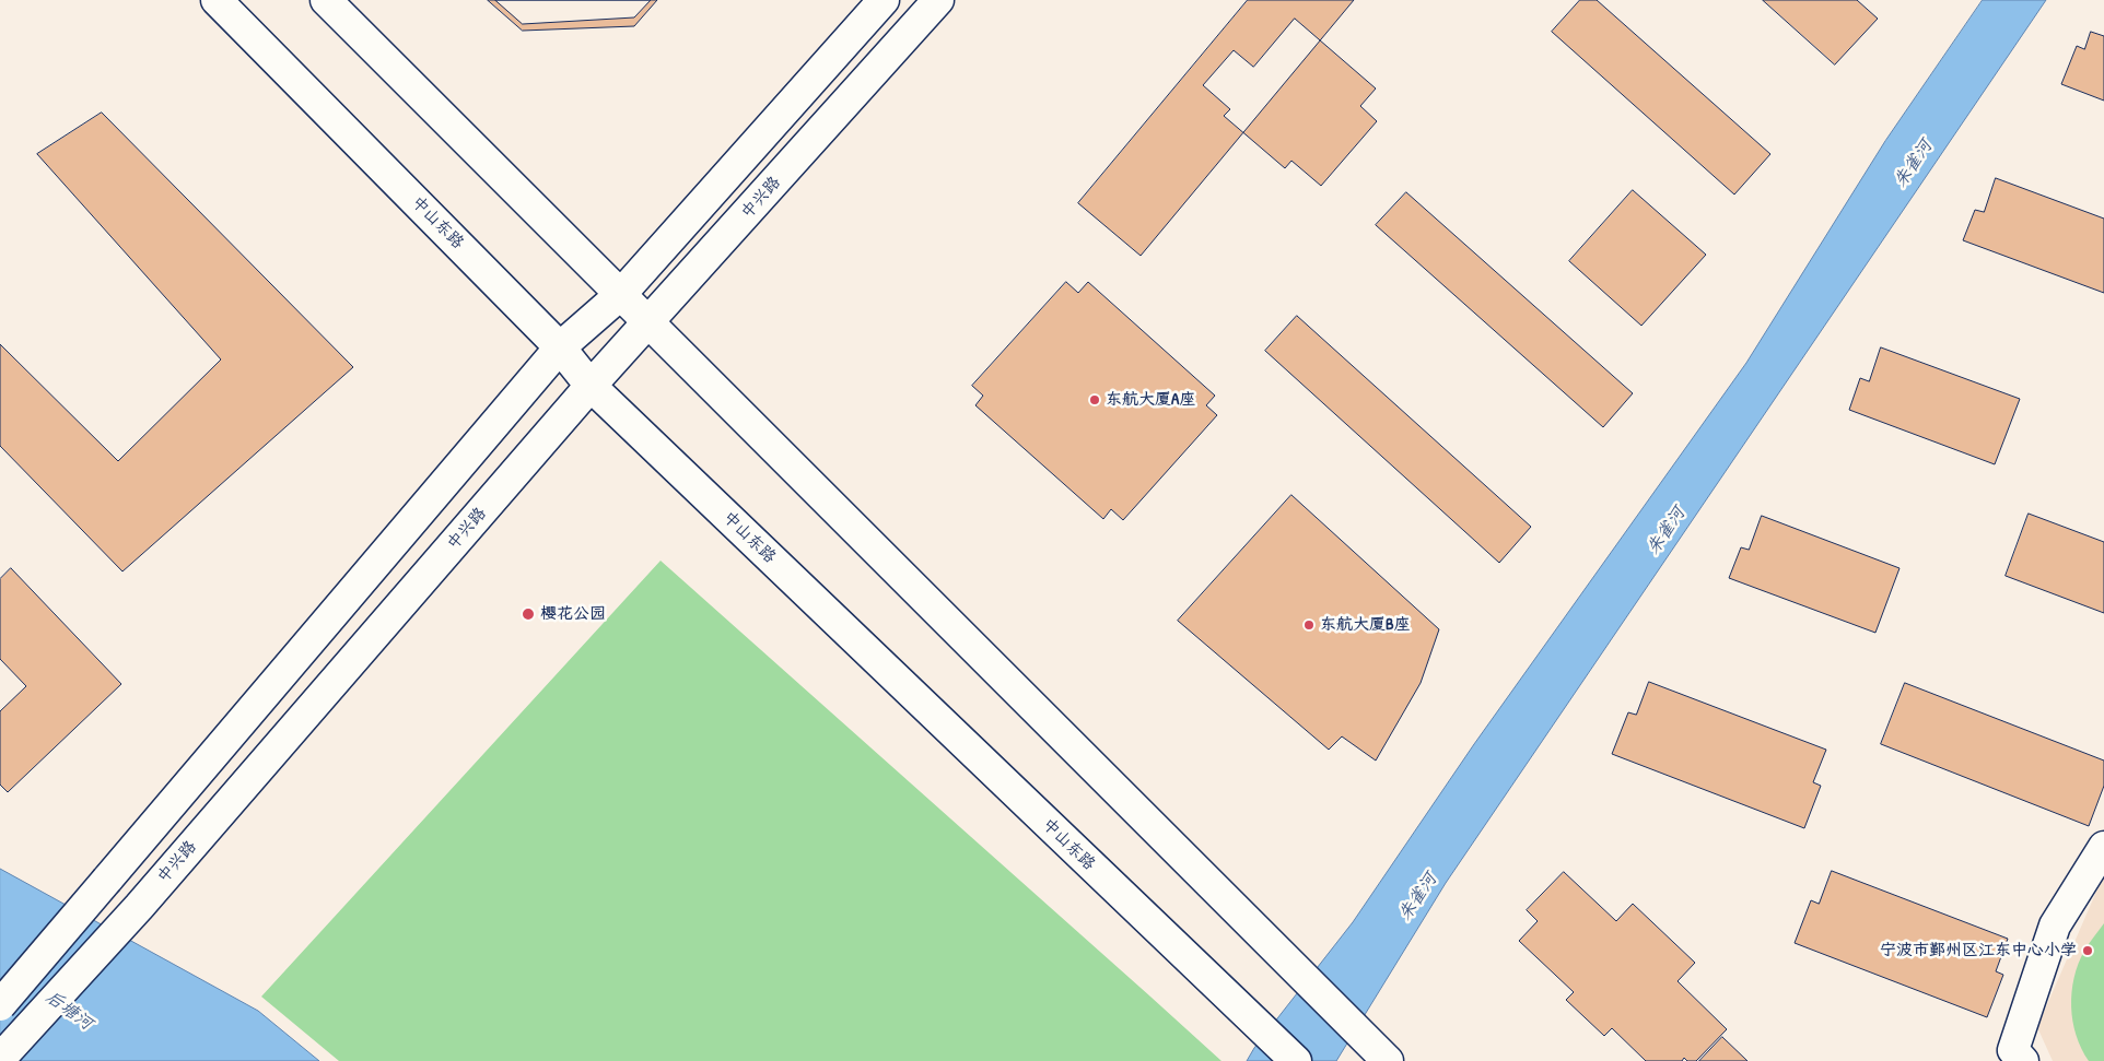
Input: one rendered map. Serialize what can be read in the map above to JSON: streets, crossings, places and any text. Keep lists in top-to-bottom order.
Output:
{
  "streets": {
    "main road": ["中兴路", "中山东路"]
  },
  "crossings": [
    ["中兴路", "中山东路"]
  ],
  "water": ["朱雀河", "后塘河"],
  "places": [
    "东航大厦A座",
    "樱花公园",
    "东航大厦B座",
    "宁波市鄞州区江东中心小学"
  ]
}
